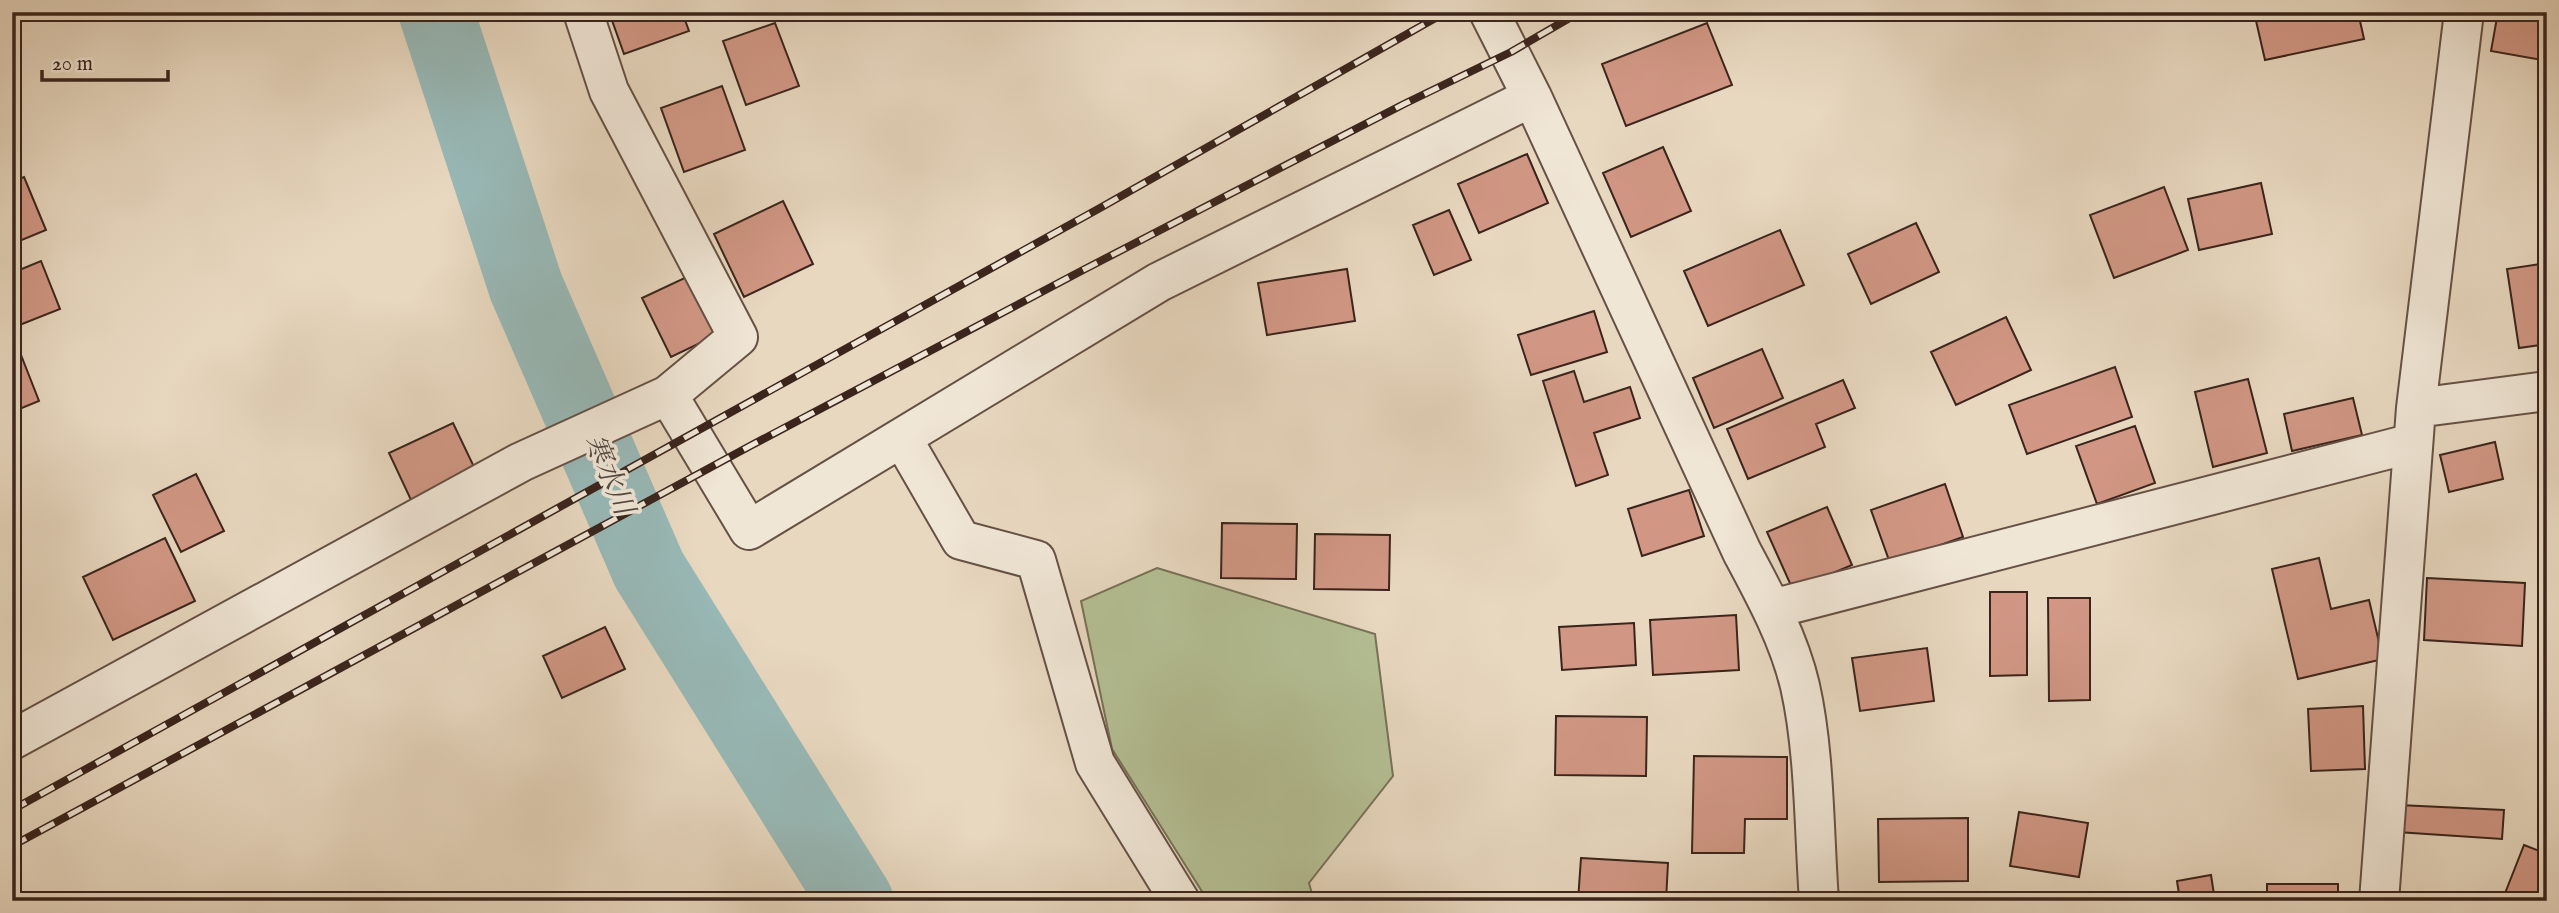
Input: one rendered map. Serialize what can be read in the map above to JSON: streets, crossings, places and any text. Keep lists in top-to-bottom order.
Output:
{
  "water": ["寒水川"],
  "scale_bar": "20 m"
}
